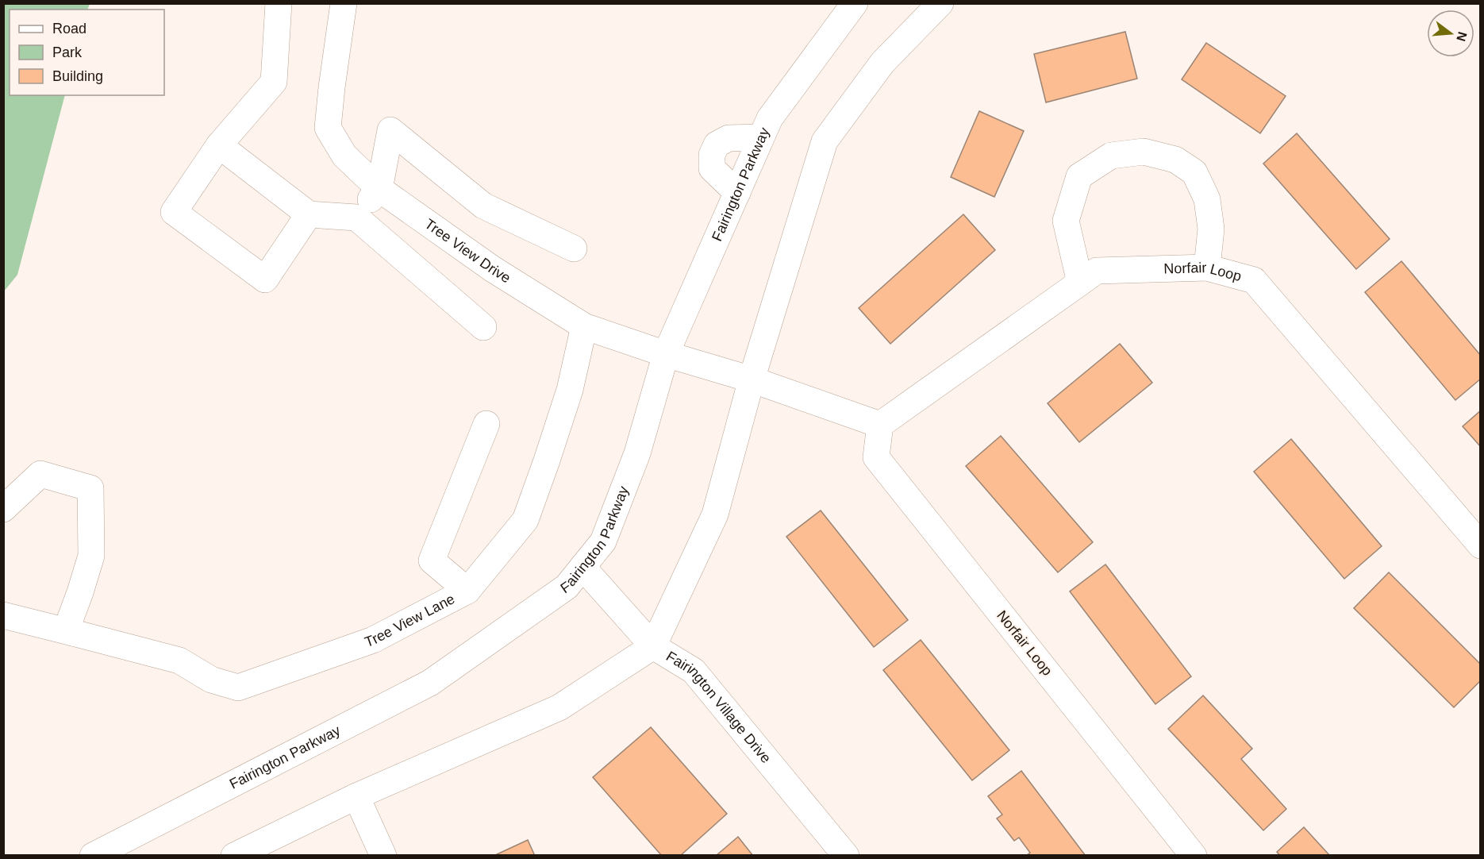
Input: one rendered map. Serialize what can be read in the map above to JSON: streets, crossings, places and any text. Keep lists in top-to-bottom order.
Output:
{
  "streets": {
    "street": [
      "Fairington Parkway",
      "Tree View Drive",
      "Norfair Loop",
      "Tree View Lane",
      "Fairington Village Drive"
    ]
  },
  "crossings": [
    ["Fairington Parkway", "Tree View Drive"],
    ["Fairington Parkway", "Fairington Village Drive"],
    ["Tree View Drive", "Tree View Lane"]
  ],
  "legend": ["Road", "Park", "Building"],
  "north": "right"
}
